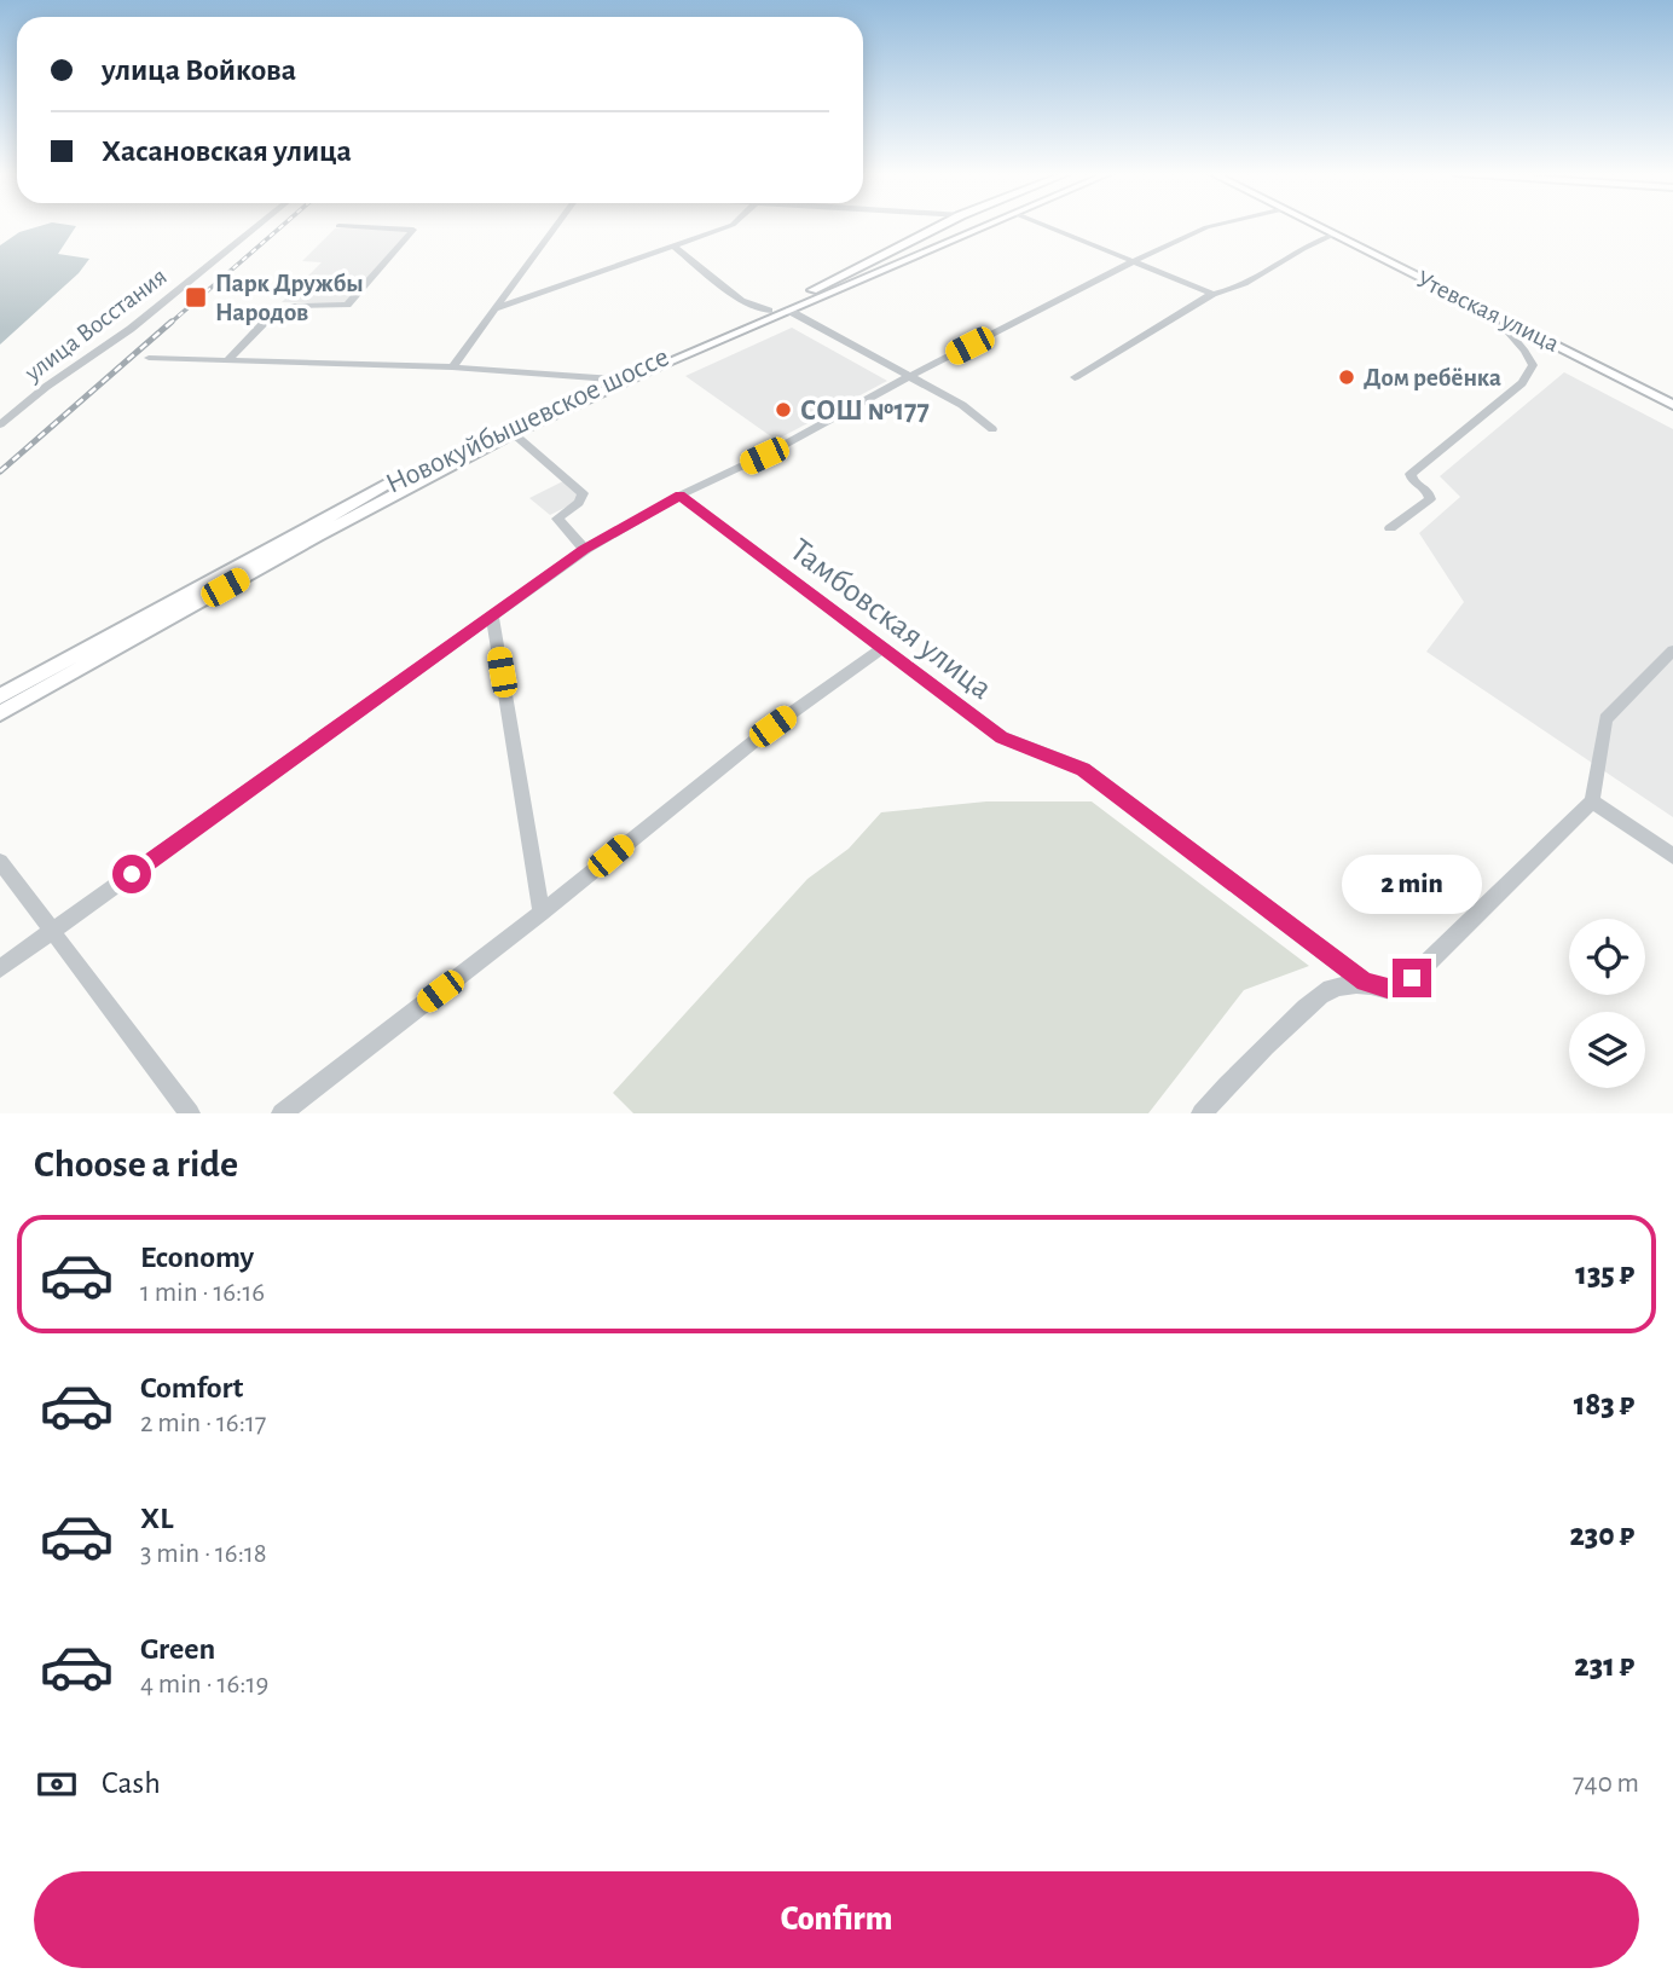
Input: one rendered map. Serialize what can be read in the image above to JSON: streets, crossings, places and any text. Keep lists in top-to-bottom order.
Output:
{
  "streets": {
    "main road": ["Утевская улица", "Новокуйбышевское шоссе"],
    "street": ["улица Восстания", "Тамбовская улица"]
  },
  "places": {
    "transit": ["Парк Дружбы Народов"],
    "other": ["Дом ребёнка", "СОШ №177"]
  },
  "page": {
    "banner": ["улица Войкова", "Хасановская улица"],
    "bubble": "2 min",
    "heading": "Choose a ride",
    "list": [
      {
        "name": "Economy",
        "note": "1 min · 16:16",
        "value": "135 ₽"
      },
      {
        "name": "Comfort",
        "note": "2 min · 16:17",
        "value": "183 ₽"
      },
      {
        "name": "XL",
        "note": "3 min · 16:18",
        "value": "230 ₽"
      },
      {
        "name": "Green",
        "note": "4 min · 16:19",
        "value": "231 ₽"
      }
    ],
    "pay": ["Cash", "740 m"],
    "buttons": "Confirm"
  }
}
